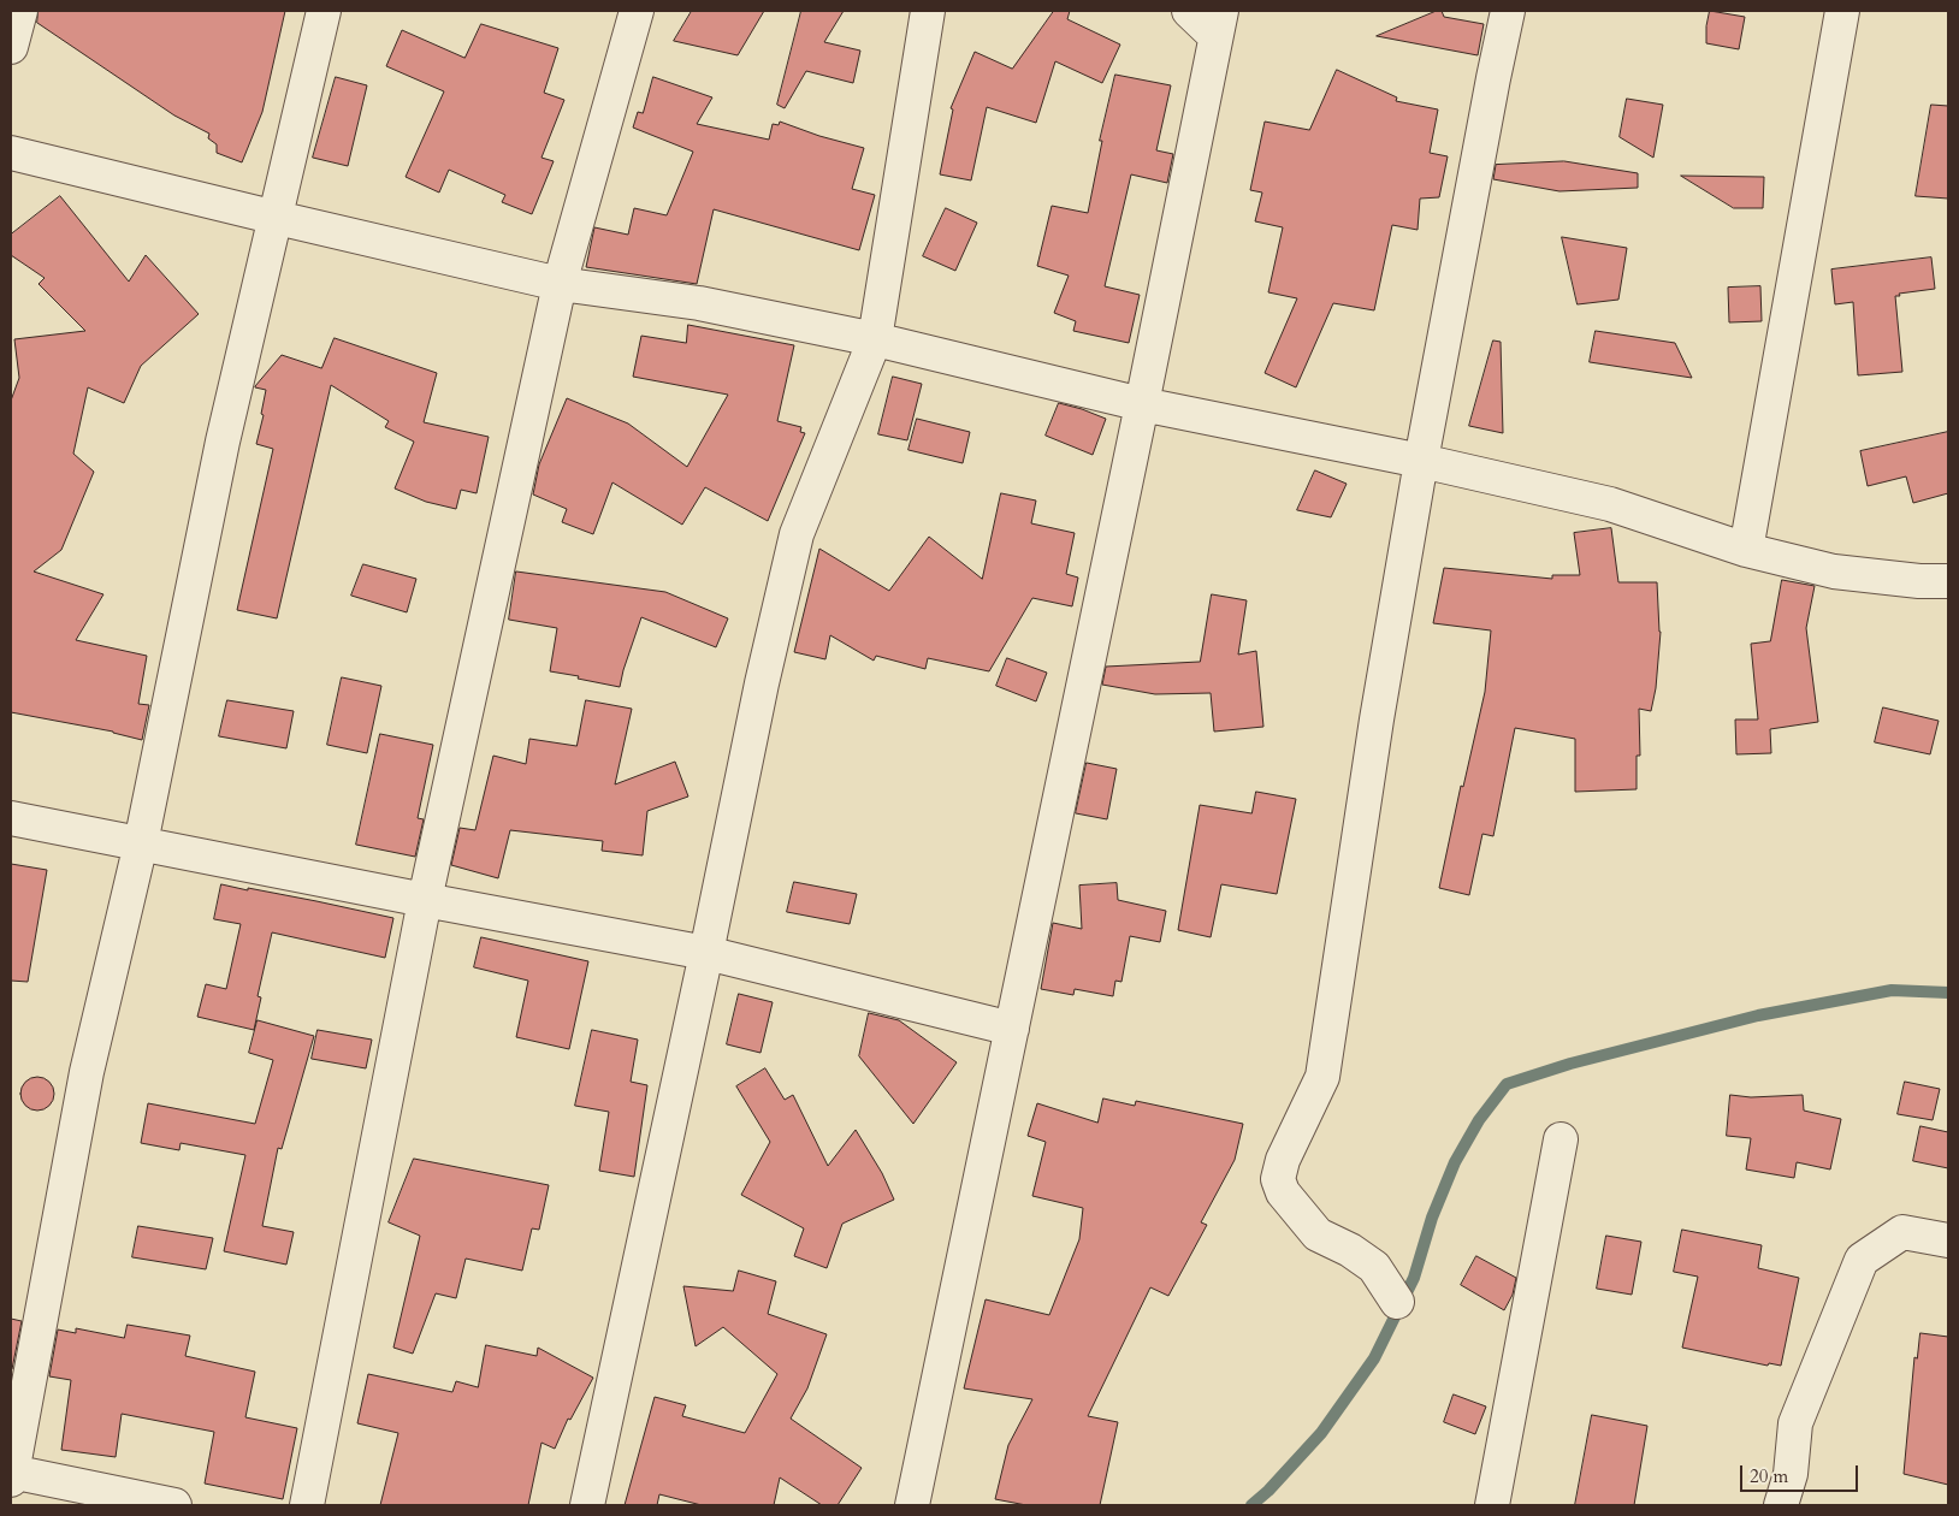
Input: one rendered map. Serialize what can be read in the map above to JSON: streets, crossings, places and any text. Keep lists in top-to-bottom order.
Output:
{
  "scale_bar": "20 m"
}
